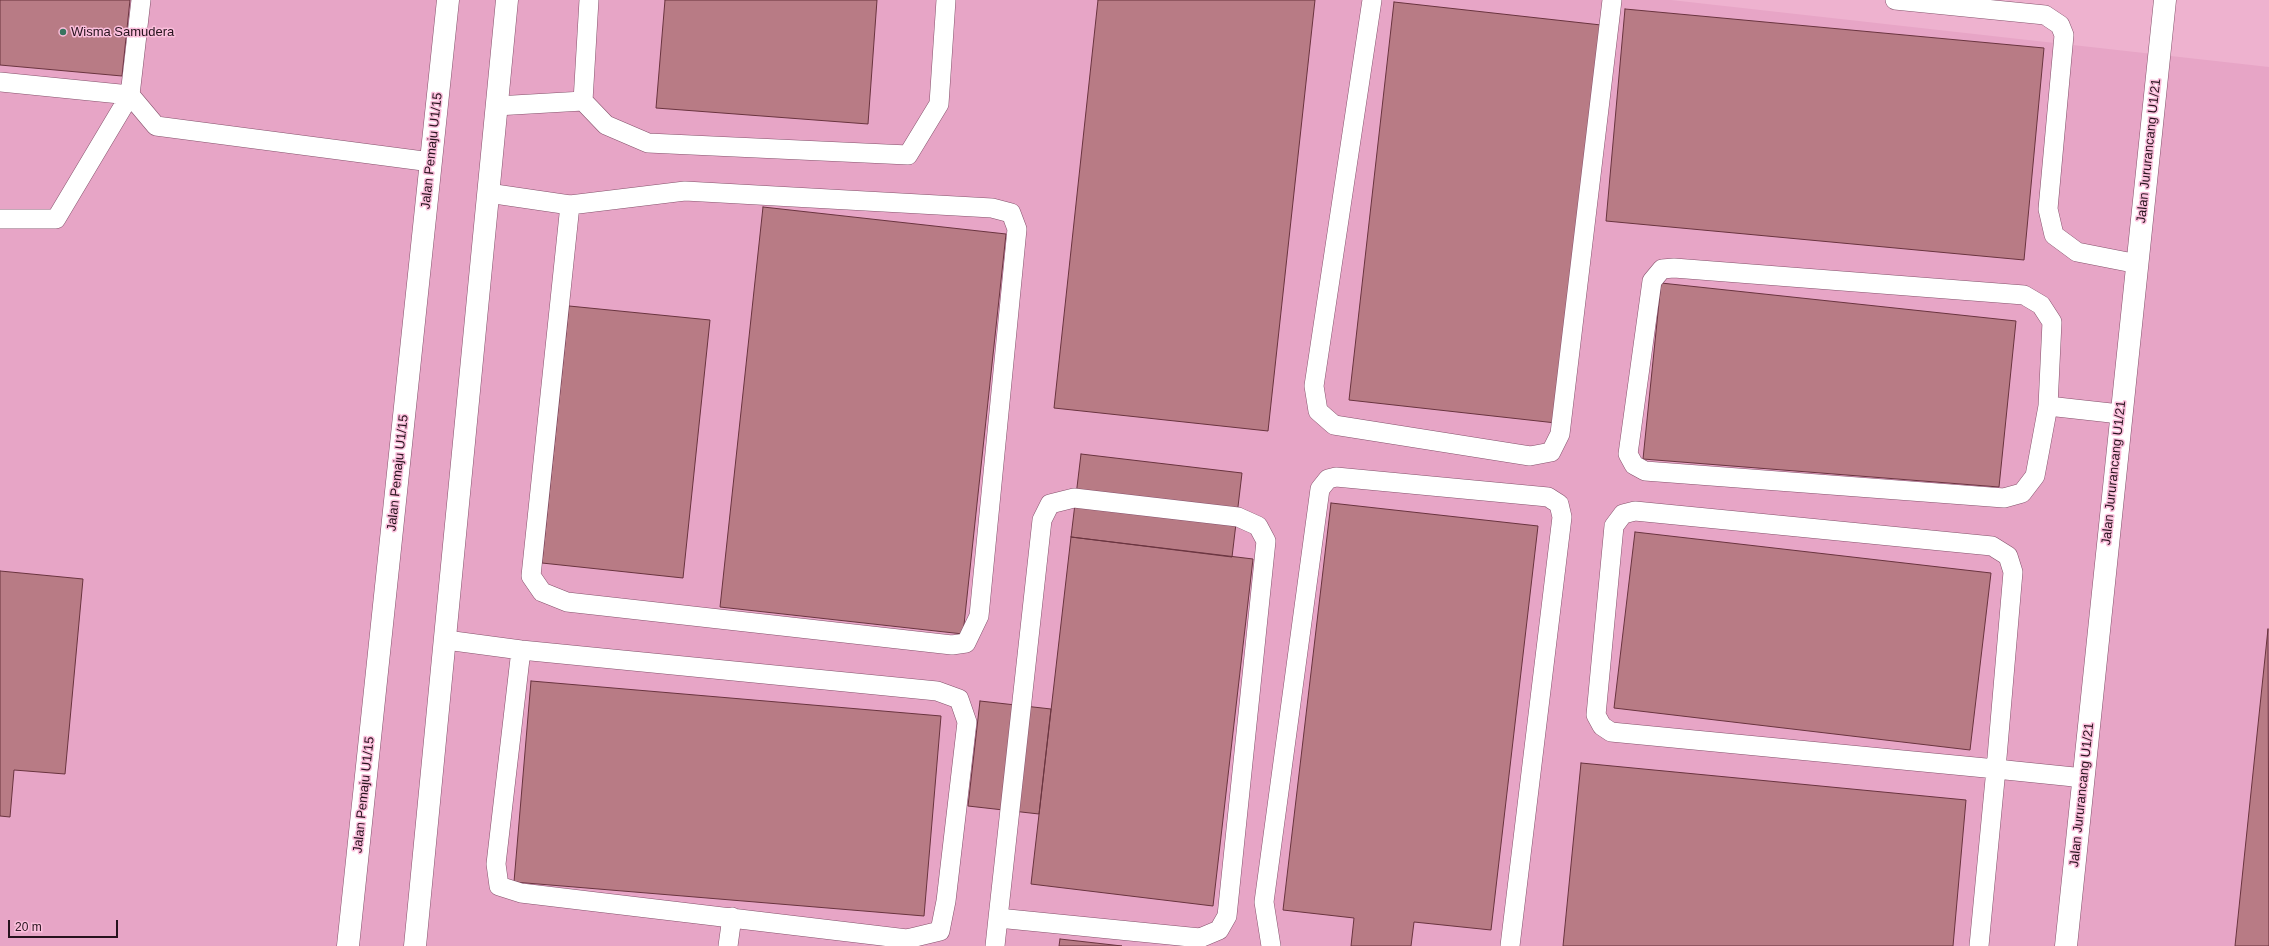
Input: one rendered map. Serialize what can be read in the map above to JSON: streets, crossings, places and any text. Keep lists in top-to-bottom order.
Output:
{
  "streets": {
    "street": ["Jalan Pemaju U1/15", "Jalan Jururancang U1/21"]
  },
  "places": ["Wisma Samudera"],
  "scale_bar": "20 m"
}
